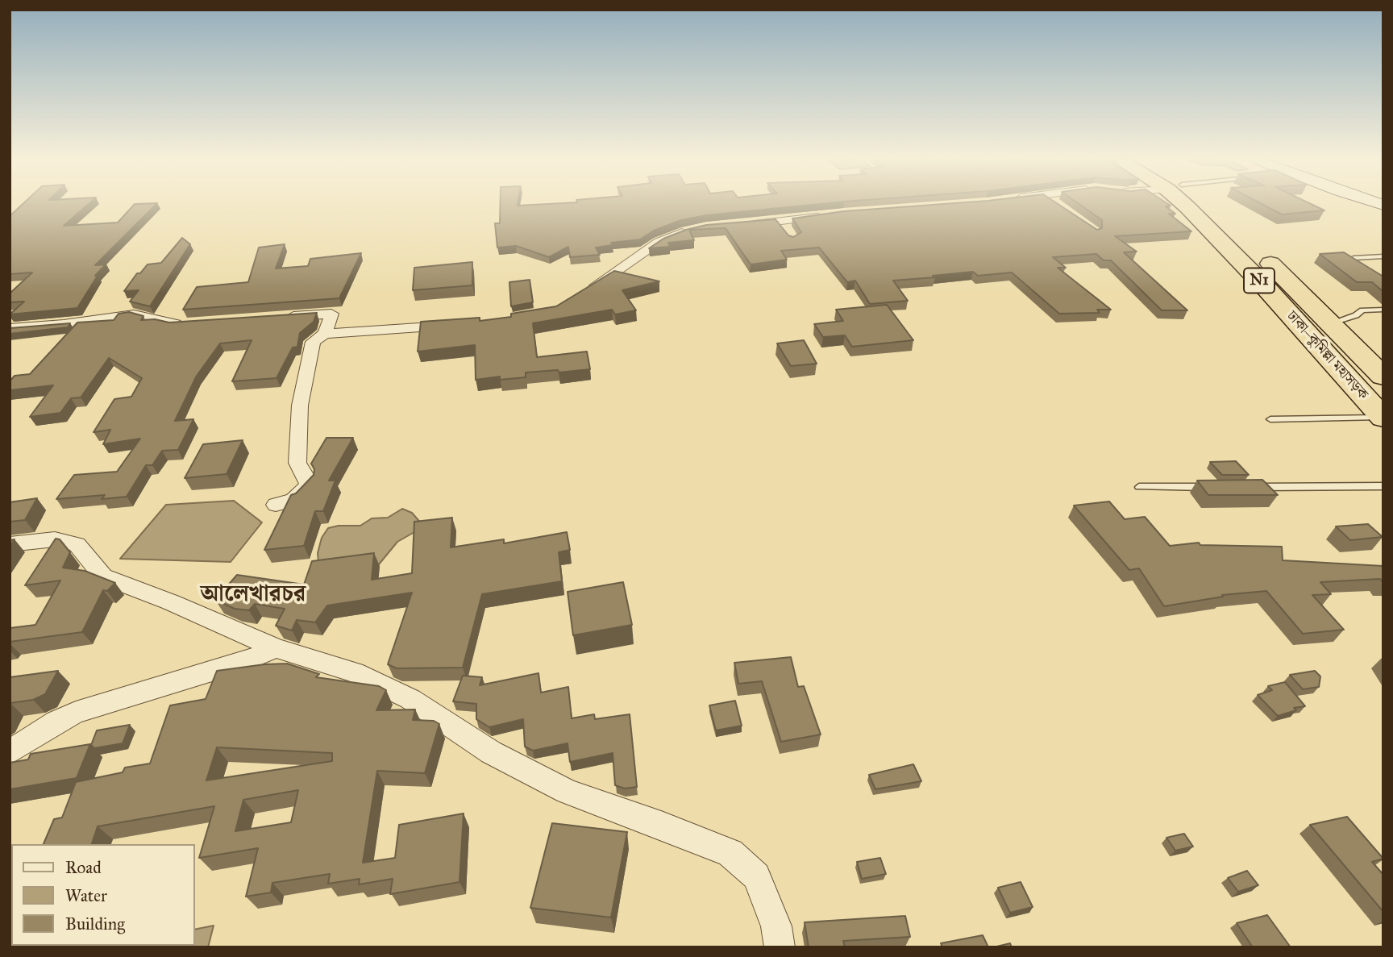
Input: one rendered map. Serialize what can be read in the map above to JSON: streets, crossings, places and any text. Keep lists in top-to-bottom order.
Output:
{
  "streets": {
    "highway": ["N1", "ঢাকা–কুমিল্লা মহাসড়ক"]
  },
  "districts": ["আলেখারচর"],
  "legend": ["Road", "Water", "Building"]
}
